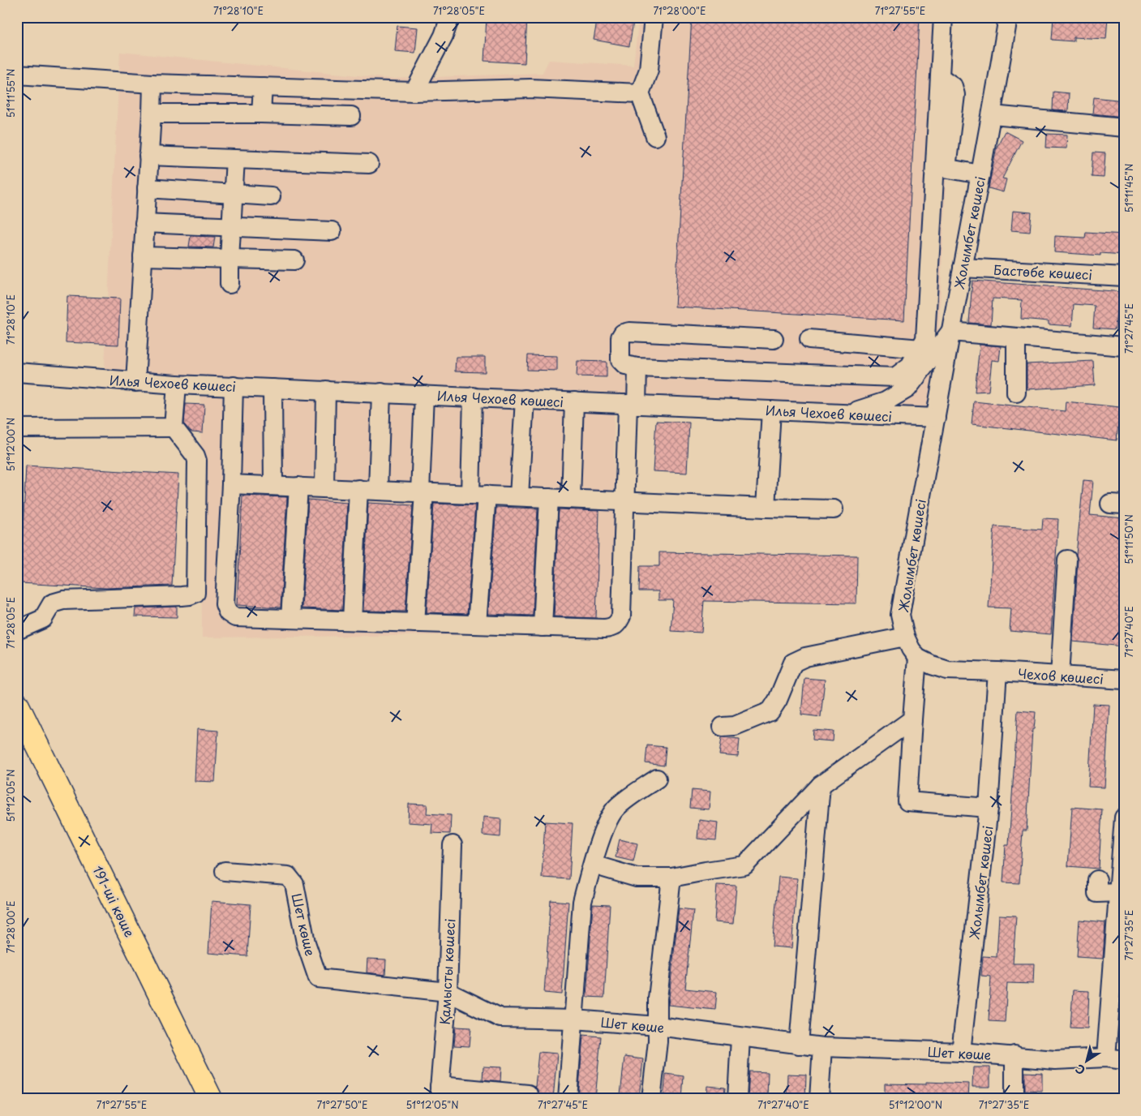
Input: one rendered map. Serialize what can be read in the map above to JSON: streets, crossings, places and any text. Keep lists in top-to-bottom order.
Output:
{
  "streets": {
    "main road": ["191-ші көше"],
    "street": [
      "Жолымбет көшесі",
      "Бастөбе көшесі",
      "Илья Чехоев көшесі",
      "Чехов көшесі",
      "Шет көше",
      "Қамысты көшесі"
    ]
  },
  "crossings": [
    ["Жолымбет көшесі", "Бастөбе көшесі"],
    ["Жолымбет көшесі", "Илья Чехоев көшесі"],
    ["Жолымбет көшесі", "Чехов көшесі"],
    ["Жолымбет көшесі", "Шет көше"],
    ["Шет көше", "Қамысты көшесі"]
  ],
  "north": "bottom left",
  "coordinates": [
    "71°28'10\"E",
    "71°28'05\"E",
    "71°28'00\"E",
    "71°27'55\"E",
    "51°11'55\"N",
    "51°11'45\"N",
    "71°27'45\"E",
    "51°12'00\"N",
    "51°11'50\"N",
    "71°27'40\"E",
    "51°12'05\"N",
    "71°27'35\"E",
    "71°27'50\"E"
  ]
}
